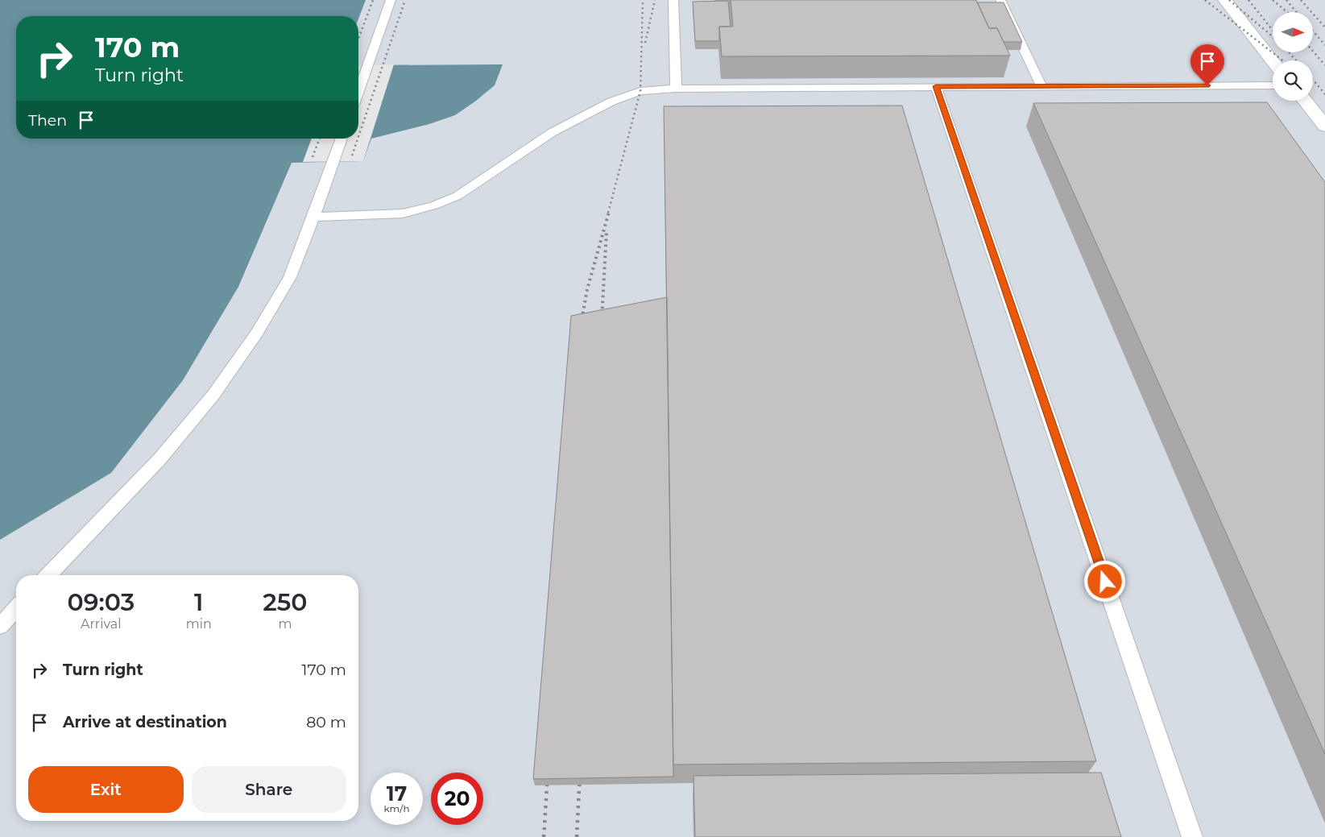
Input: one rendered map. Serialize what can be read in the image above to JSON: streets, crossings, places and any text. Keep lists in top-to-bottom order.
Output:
{
  "north": "right",
  "page": {
    "turn": ["170 m", "Turn right"],
    "then": "Then",
    "eta": [
      "09:03",
      "Arrival",
      "1",
      "min",
      "250",
      "m"
    ],
    "list": [
      {
        "name": "Turn right",
        "value": "170 m"
      },
      {
        "name": "Arrive at destination",
        "value": "80 m"
      }
    ],
    "buttons": ["Exit", "Share"],
    "speed": "17 km/h",
    "limit": "20"
  }
}
